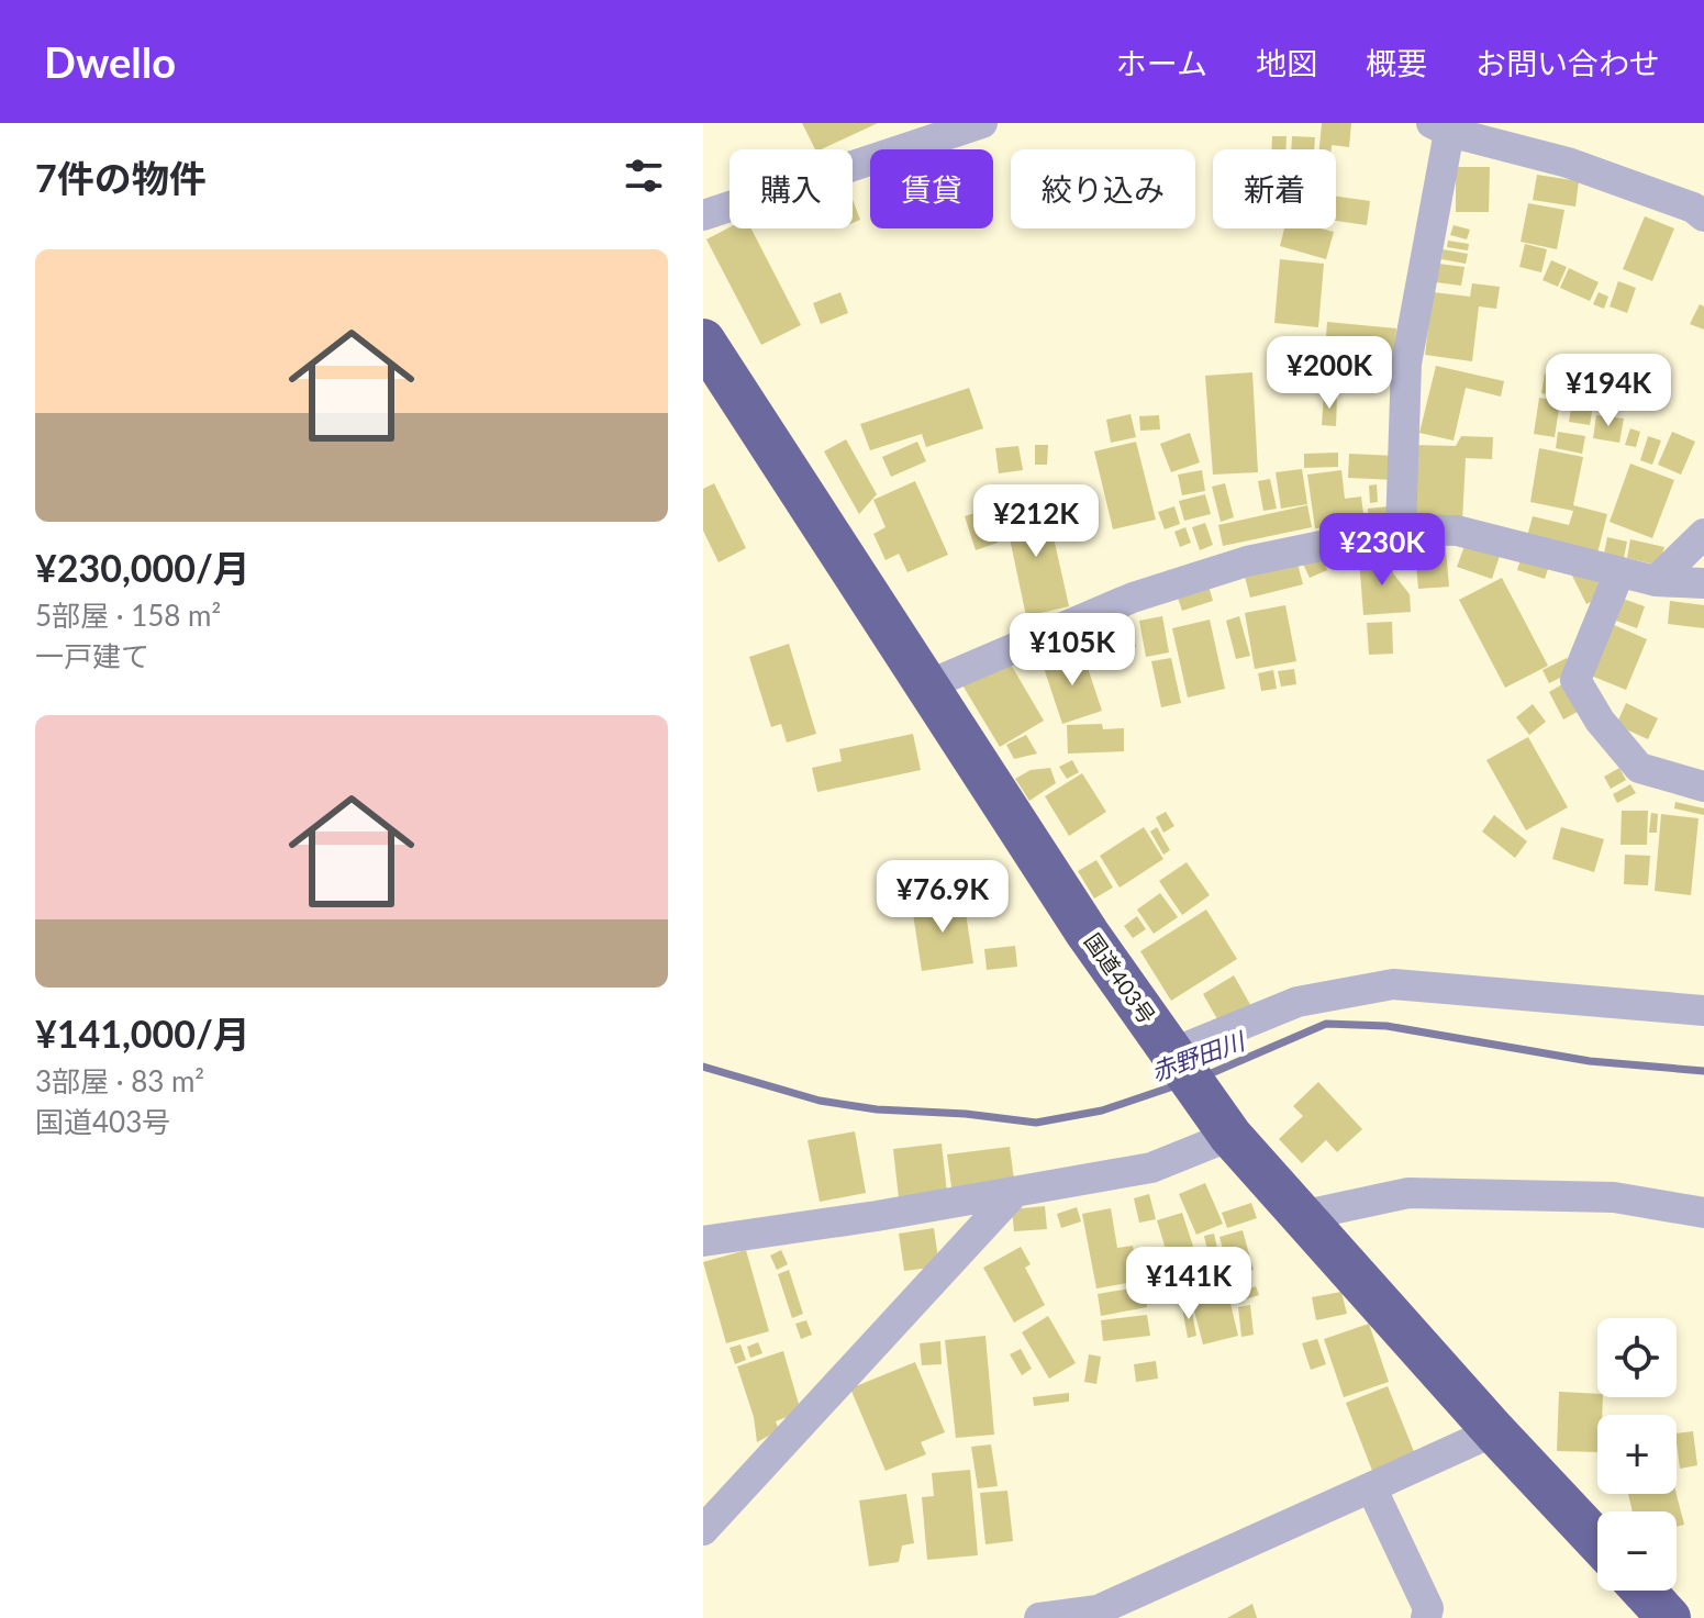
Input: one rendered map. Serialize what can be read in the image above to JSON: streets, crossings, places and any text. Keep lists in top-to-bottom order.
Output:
{
  "streets": {
    "highway": ["国道403号"]
  },
  "water": ["赤野田川"],
  "page": {
    "header": "Dwello",
    "nav": [
      "ホーム",
      "地図",
      "概要",
      "お問い合わせ"
    ],
    "heading": "7件の物件",
    "chip": [
      "購入",
      "賃貸",
      "絞り込み",
      "新着"
    ],
    "list": [
      {
        "name": "¥230,000/月",
        "note": "5部屋 · 158 m² · 一戸建て"
      },
      {
        "name": "¥141,000/月",
        "note": "3部屋 · 83 m² · 国道403号"
      }
    ],
    "price": [
      "¥200K",
      "¥194K",
      "¥212K",
      "¥230K",
      "¥105K",
      "¥76.9K",
      "¥141K"
    ],
    "map_buttons": ["+", "−"]
  }
}
